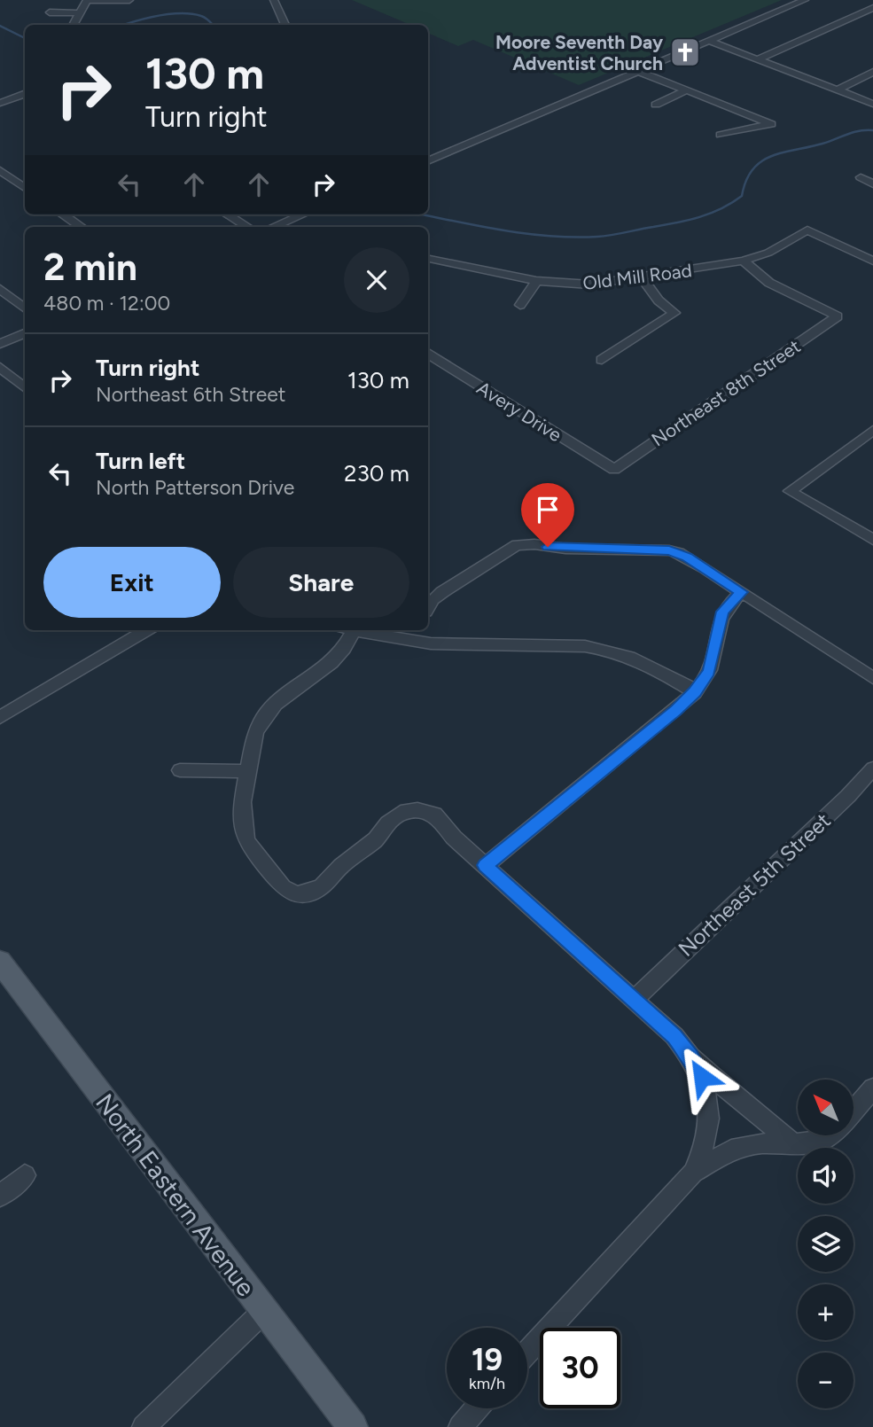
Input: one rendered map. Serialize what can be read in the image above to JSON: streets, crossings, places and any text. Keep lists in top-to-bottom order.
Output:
{
  "streets": {
    "main road": ["North Eastern Avenue"],
    "street": [
      "Old Mill Road",
      "Northeast 8th Street",
      "Avery Drive",
      "Northeast 5th Street"
    ]
  },
  "crossings": [
    ["Old Mill Road", "Northeast 8th Street"],
    ["Northeast 8th Street", "Avery Drive"]
  ],
  "places": {
    "church": ["Moore Seventh Day Adventist Church"]
  },
  "north": "top left",
  "page": {
    "turn": ["130 m", "Turn right"],
    "heading": ["2 min", "480 m · 12:00"],
    "list": [
      {
        "name": "Turn right",
        "note": "Northeast 6th Street",
        "value": "130 m"
      },
      {
        "name": "Turn left",
        "note": "North Patterson Drive",
        "value": "230 m"
      }
    ],
    "buttons": ["Exit", "Share"],
    "map_buttons": ["+", "−"],
    "speed": "19 km/h",
    "limit": "30"
  }
}
